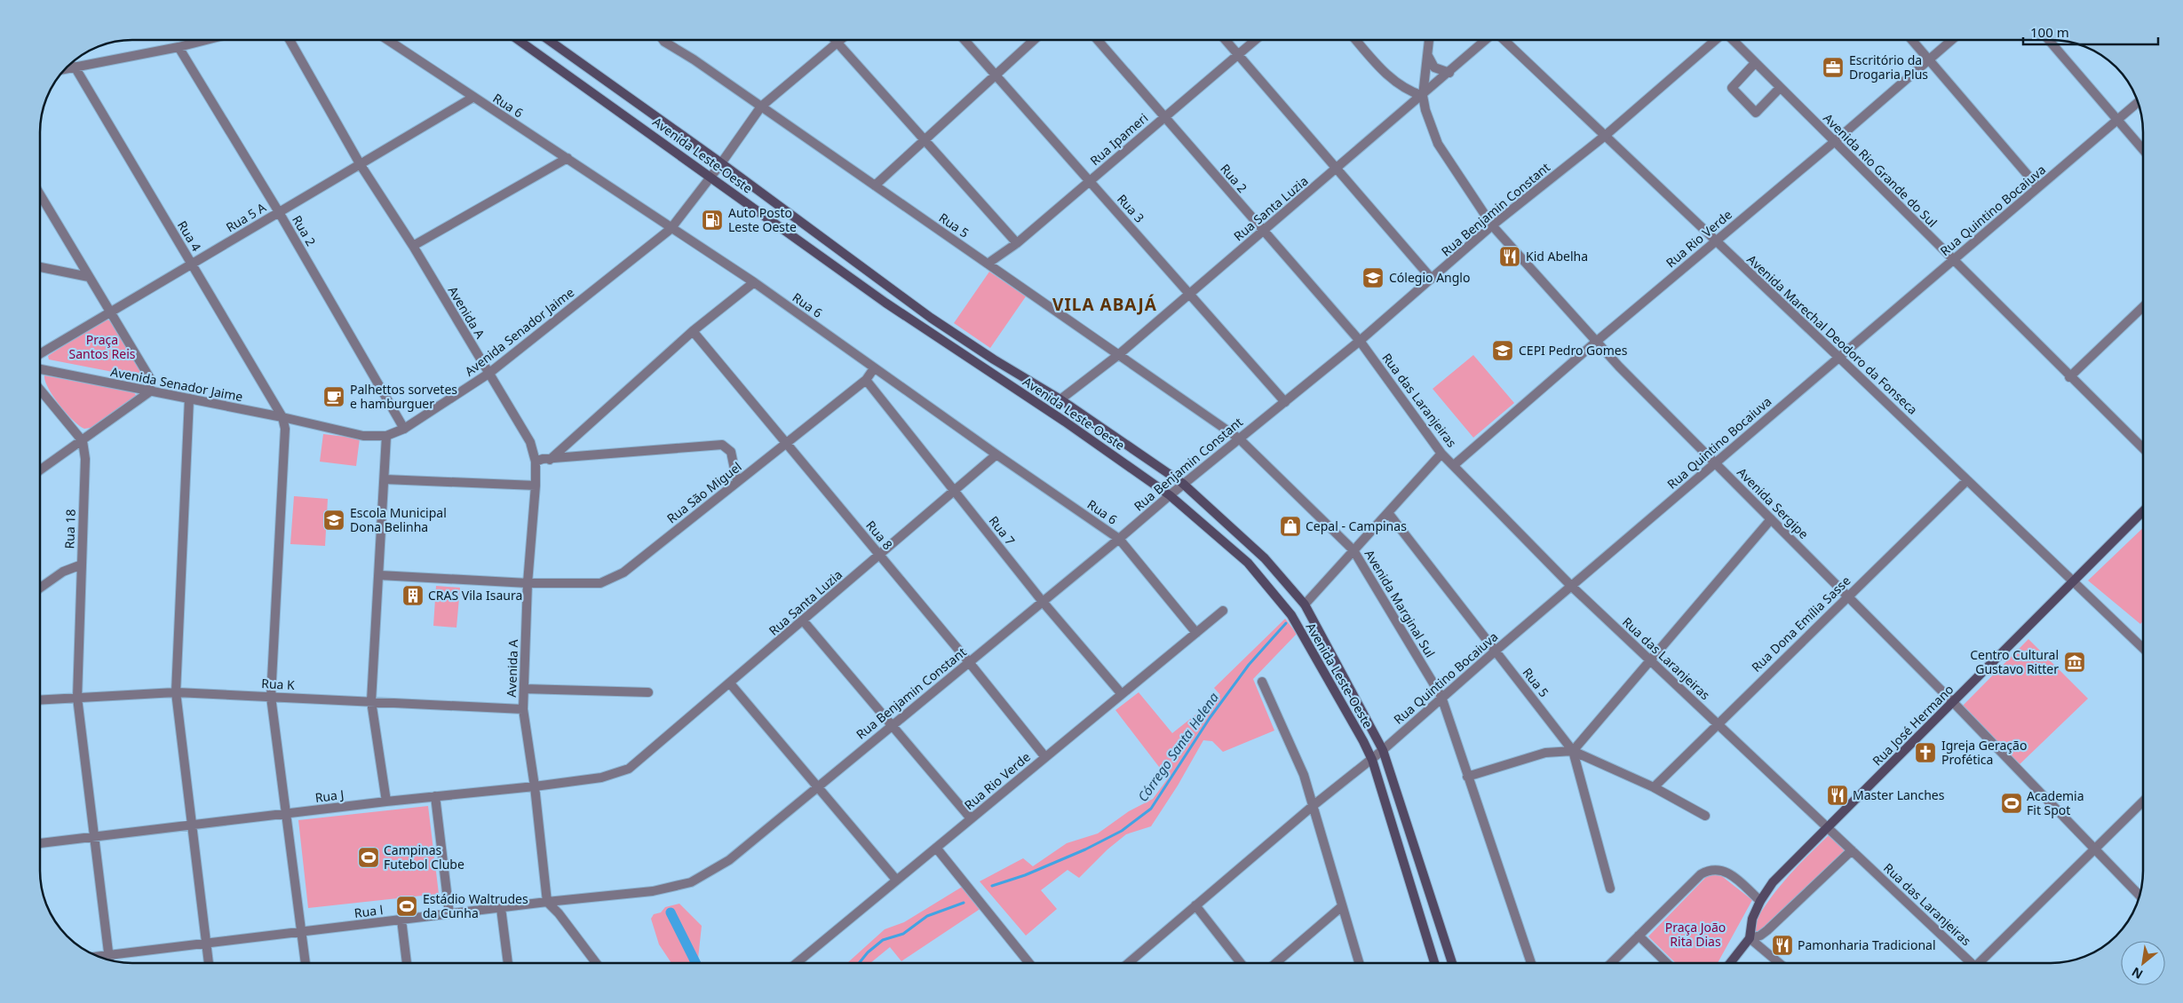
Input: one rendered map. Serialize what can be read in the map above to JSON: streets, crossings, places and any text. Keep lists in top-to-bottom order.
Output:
{
  "streets": {
    "main road": ["Avenida Leste-Oeste", "Rua José Hermano"],
    "street": [
      "Rua 6",
      "Rua Ipameri",
      "Avenida Rio Grande do Sul",
      "Rua 2",
      "Rua 3",
      "Rua Santa Luzia",
      "Rua Benjamin Constant",
      "Rua Quintino Bocaiuva",
      "Rua 5 A",
      "Rua 5",
      "Rua 4",
      "Rua Rio Verde",
      "Avenida A",
      "Avenida Senador Jaime",
      "Avenida Marechal Deodoro da Fonseca",
      "Rua das Laranjeiras",
      "Rua São Miguel",
      "Avenida Sergipe",
      "Rua 18",
      "Rua 7",
      "Rua 8",
      "Avenida Marginal Sul",
      "Rua Dona Emília Sasse",
      "Rua K",
      "Rua J",
      "Rua l"
    ]
  },
  "crossings": [
    ["Rua 6", "Rua Santa Luzia"],
    ["Rua 6", "Rua Benjamin Constant"],
    ["Rua 6", "Rua 5 A"],
    ["Rua 6", "Rua Rio Verde"],
    ["Rua 6", "Avenida Senador Jaime"],
    ["Rua 6", "Rua São Miguel"],
    ["Rua Ipameri", "Rua 2"],
    ["Rua Ipameri", "Rua 3"],
    ["Rua Ipameri", "Rua 5"],
    ["Avenida Leste-Oeste", "Rua Santa Luzia"],
    ["Avenida Leste-Oeste", "Rua Benjamin Constant"],
    ["Avenida Leste-Oeste", "Rua Quintino Bocaiuva"],
    ["Avenida Leste-Oeste", "Avenida Senador Jaime"],
    ["Avenida Rio Grande do Sul", "Rua Quintino Bocaiuva"],
    ["Avenida Rio Grande do Sul", "Rua Rio Verde"],
    ["Rua 2", "Rua Santa Luzia"],
    ["Rua 2", "Rua Benjamin Constant"],
    ["Rua 2", "Rua 5 A"],
    ["Rua 2", "Avenida Senador Jaime"],
    ["Rua 2", "Rua das Laranjeiras"],
    ["Rua 3", "Rua Santa Luzia"],
    ["Rua 3", "Rua Benjamin Constant"],
    ["Rua Santa Luzia", "Rua 5"],
    ["Rua Santa Luzia", "Avenida Sergipe"],
    ["Rua Santa Luzia", "Rua 7"],
    ["Rua Santa Luzia", "Rua 8"],
    ["Rua Santa Luzia", "Rua J"],
    ["Rua Benjamin Constant", "Rua 5"],
    ["Rua Benjamin Constant", "Avenida Marechal Deodoro da Fonseca"],
    ["Rua Benjamin Constant", "Rua das Laranjeiras"],
    ["Rua Benjamin Constant", "Avenida Sergipe"],
    ["Rua Benjamin Constant", "Rua 7"],
    ["Rua Benjamin Constant", "Rua 8"],
    ["Rua Benjamin Constant", "Avenida Marginal Sul"],
    ["Rua Benjamin Constant", "Rua l"],
    ["Rua Quintino Bocaiuva", "Rua 5"],
    ["Rua Quintino Bocaiuva", "Avenida Marechal Deodoro da Fonseca"],
    ["Rua Quintino Bocaiuva", "Rua das Laranjeiras"],
    ["Rua Quintino Bocaiuva", "Avenida Sergipe"],
    ["Rua Quintino Bocaiuva", "Avenida Marginal Sul"],
    ["Rua 5 A", "Rua 4"],
    ["Rua 5 A", "Avenida A"],
    ["Rua 5", "Avenida Senador Jaime"],
    ["Rua 5", "Avenida Marginal Sul"],
    ["Rua 5", "Rua Dona Emília Sasse"],
    ["Rua 4", "Avenida Senador Jaime"],
    ["Rua Rio Verde", "Avenida Marechal Deodoro da Fonseca"],
    ["Rua Rio Verde", "Rua das Laranjeiras"],
    ["Rua Rio Verde", "Avenida Sergipe"],
    ["Rua Rio Verde", "Rua 7"],
    ["Rua Rio Verde", "Rua 8"],
    ["Avenida A", "Avenida Senador Jaime"],
    ["Avenida A", "Rua São Miguel"],
    ["Avenida A", "Rua K"],
    ["Avenida Marechal Deodoro da Fonseca", "Rua Dona Emília Sasse"],
    ["Avenida Marechal Deodoro da Fonseca", "Rua José Hermano"],
    ["Rua das Laranjeiras", "Rua Dona Emília Sasse"],
    ["Rua das Laranjeiras", "Rua José Hermano"],
    ["Rua São Miguel", "Rua 7"],
    ["Rua São Miguel", "Rua 8"],
    ["Avenida Sergipe", "Rua Dona Emília Sasse"],
    ["Avenida Sergipe", "Rua José Hermano"],
    ["Rua 18", "Rua K"],
    ["Rua 18", "Rua J"],
    ["Rua 18", "Rua l"]
  ],
  "districts": ["VILA ABAJÁ"],
  "water": ["Córrego Santa Helena"],
  "parks": ["Praça Santos Reis", "Praça João Rita Dias"],
  "places": {
    "office": ["Escritório da Drogaria Plus"],
    "fuel station": ["Auto Posto Leste Oeste"],
    "restaurant": ["Kid Abelha", "Master Lanches", "Pamonharia Tradicional"],
    "school or university": ["Cólegio Anglo", "CEPI Pedro Gomes", "Escola Municipal Dona Belinha"],
    "cafe": ["Palhettos sorvetes e hamburguer"],
    "shop": ["Cepal - Campinas"],
    "building": ["CRAS Vila Isaura"],
    "museum": ["Centro Cultural Gustavo Ritter"],
    "church": ["Igreja Geração Profética"],
    "sports": ["Academia Fit Spot", "Campinas Futebol Clube", "Estádio Waltrudes da Cunha"]
  },
  "scale_bar": "100 m",
  "north": "bottom left"
}
